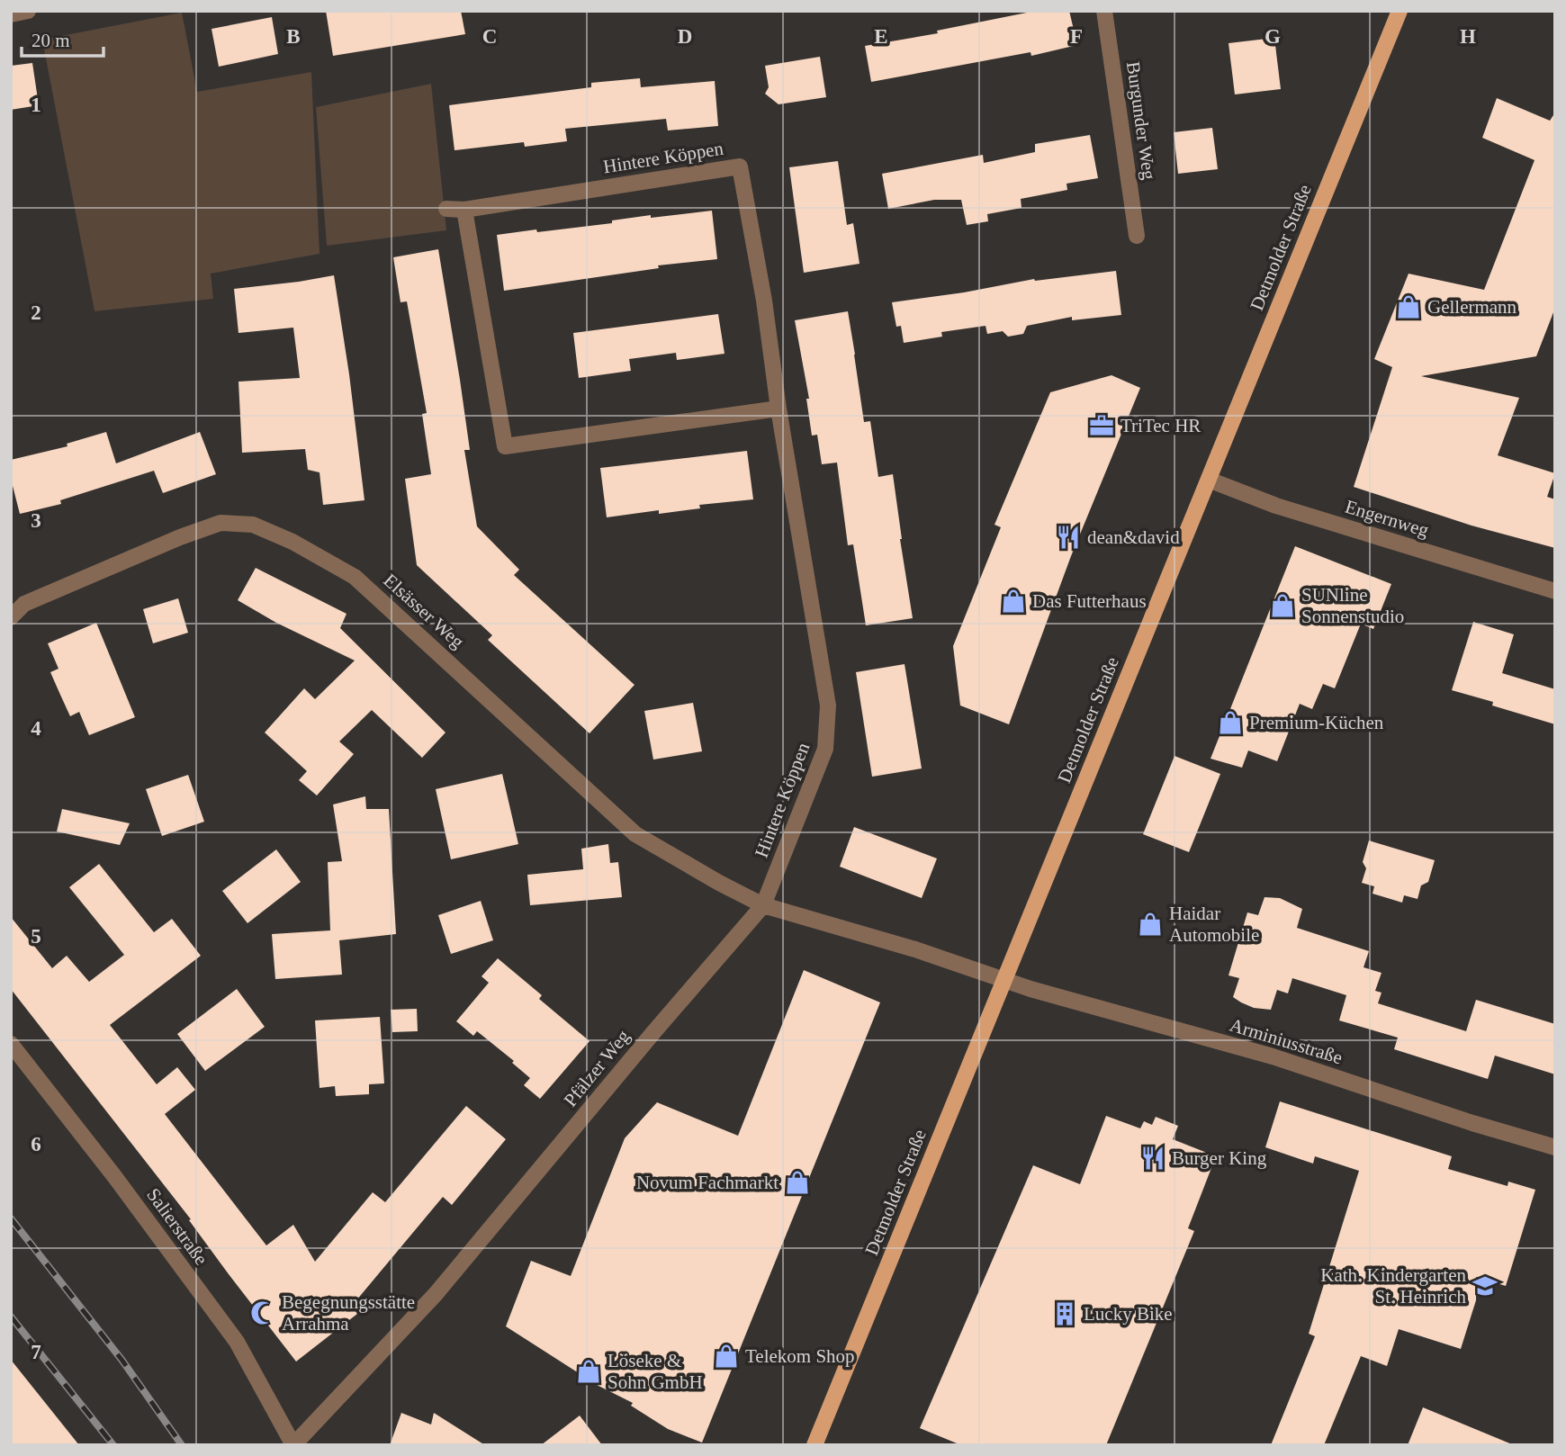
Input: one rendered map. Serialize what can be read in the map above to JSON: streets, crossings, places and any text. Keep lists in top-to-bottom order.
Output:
{
  "streets": {
    "main road": ["Detmolder Straße"],
    "street": [
      "Burgunder Weg",
      "Hintere Köppen",
      "Engernweg",
      "Elsässer Weg",
      "Arminiusstraße",
      "Pfälzer Weg",
      "Salierstraße"
    ]
  },
  "crossings": [
    ["Hintere Köppen", "Elsässer Weg"],
    ["Hintere Köppen", "Pfälzer Weg"],
    ["Detmolder Straße", "Engernweg"],
    ["Detmolder Straße", "Arminiusstraße"],
    ["Elsässer Weg", "Pfälzer Weg"],
    ["Pfälzer Weg", "Salierstraße"]
  ],
  "places": {
    "shop": [
      "Gellermann",
      "Das Futterhaus",
      "SUNline Sonnenstudio",
      "Premium-Küchen",
      "Haidar Automobile",
      "Novum Fachmarkt",
      "Telekom Shop",
      "Löseke & Sohn GmbH"
    ],
    "office": ["TriTec HR"],
    "restaurant": ["dean&david", "Burger King"],
    "school or university": ["Kath. Kindergarten St. Heinrich"],
    "mosque": ["Begegnungsstätte Arrahma"],
    "building": ["Lucky Bike"]
  },
  "scale_bar": "20 m",
  "grid": {
    "columns": [
      "B",
      "C",
      "D",
      "E",
      "F",
      "G",
      "H"
    ],
    "rows": [
      "1",
      "2",
      "3",
      "4",
      "5",
      "6",
      "7"
    ]
  }
}
